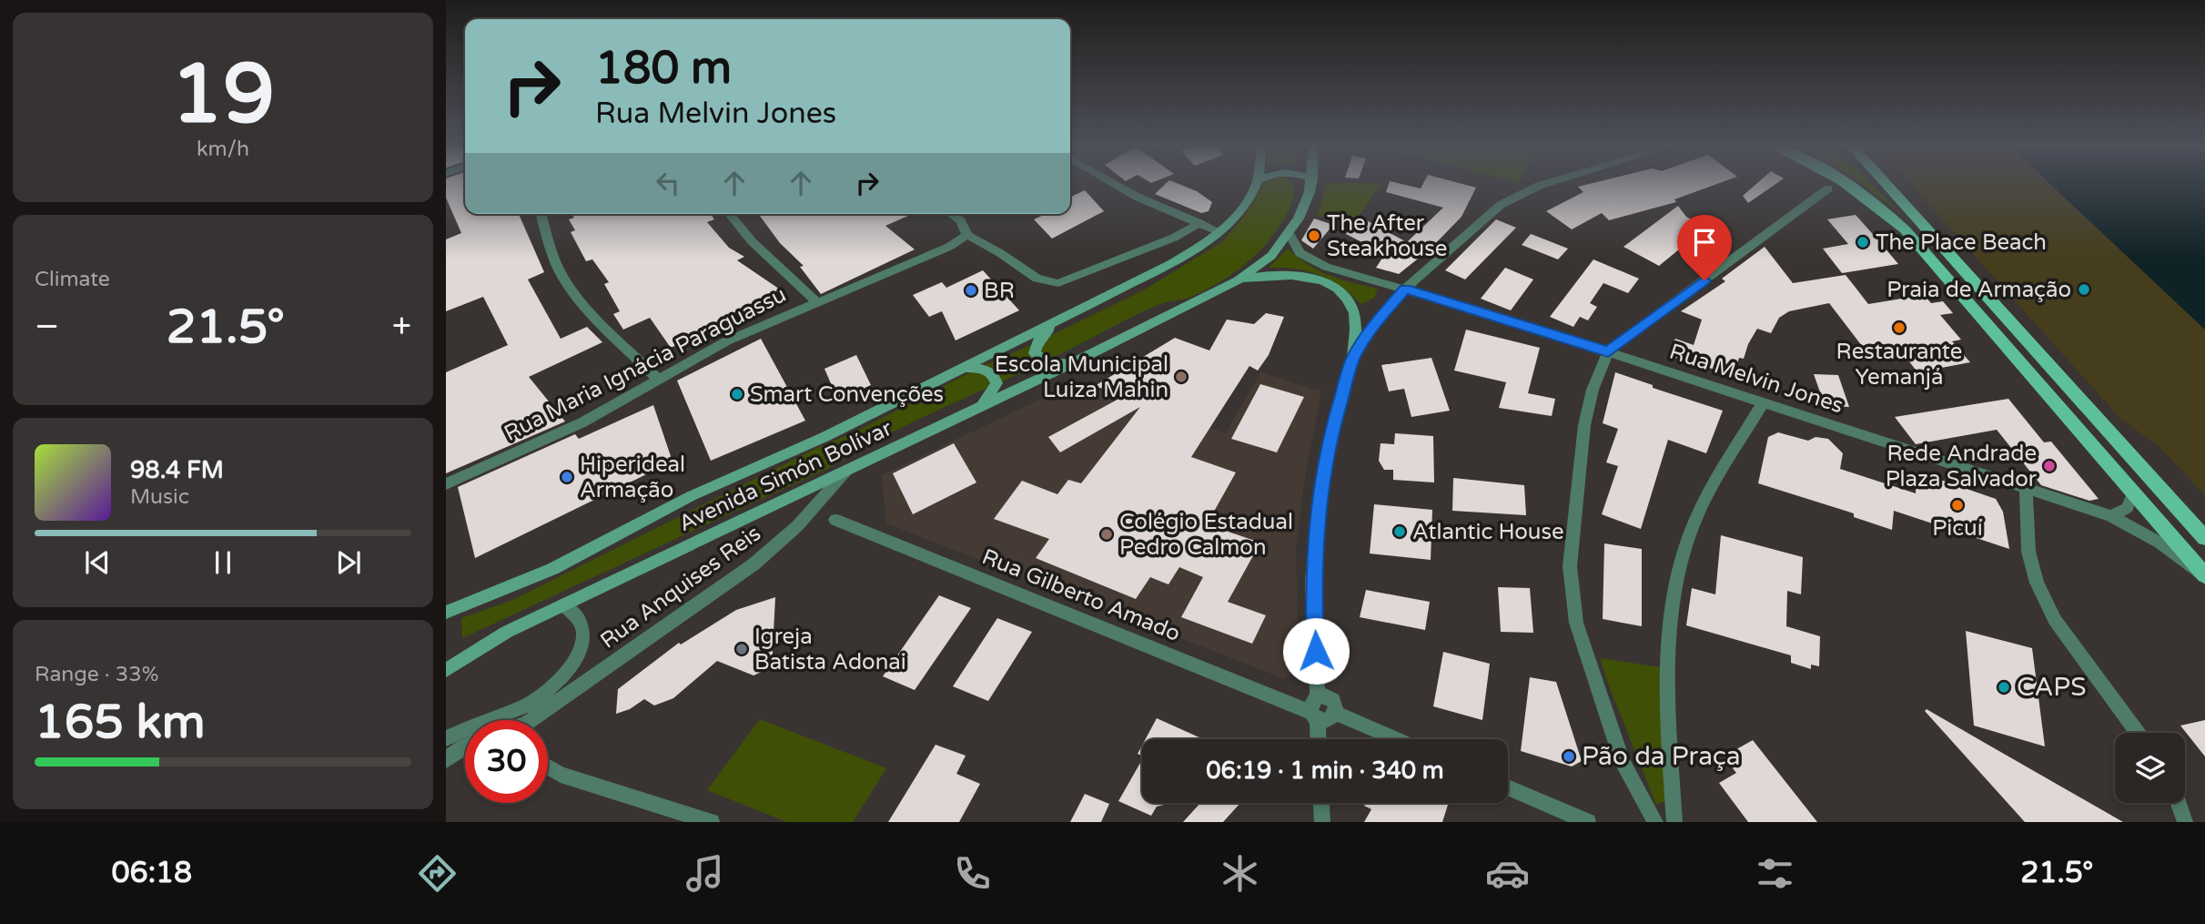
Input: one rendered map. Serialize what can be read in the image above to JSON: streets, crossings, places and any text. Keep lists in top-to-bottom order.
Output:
{
  "streets": {
    "street": [
      "Rua Maria Ignácia Paraguassu",
      "Rua Melvin Jones",
      "Avenida Simón Bolívar",
      "Rua Anquises Reis",
      "Rua Gilberto Amado"
    ]
  },
  "crossings": [
    ["Rua Melvin Jones", "Avenida Simón Bolívar"],
    ["Avenida Simón Bolívar", "Rua Anquises Reis"]
  ],
  "places": [
    "The After Steakhouse",
    "The Place Beach",
    "Praia de Armação",
    "BR",
    "Restaurante Yemanjá",
    "Escola Municipal Luiza Mahin",
    "Smart Convenções",
    "Rede Andrade Plaza Salvador",
    "Hiperideal Armação",
    "Picuí",
    "Atlantic House",
    "Colégio Estadual Pedro Calmon",
    "Igreja Batista Adonai",
    "CAPS",
    "Pão da Praça"
  ],
  "page": {
    "tile": [
      ["19", "km/h"],
      "Climate",
      ["Range · 33%", "165 km"]
    ],
    "turn": ["180 m", "Rua Melvin Jones"],
    "heat": ["−", "21.5°", "+"],
    "song": ["98.4 FM", "Music"],
    "limit": "30",
    "trip": "06:19 · 1 min · 340 m",
    "tabs": ["06:18", "21.5°"]
  }
}
